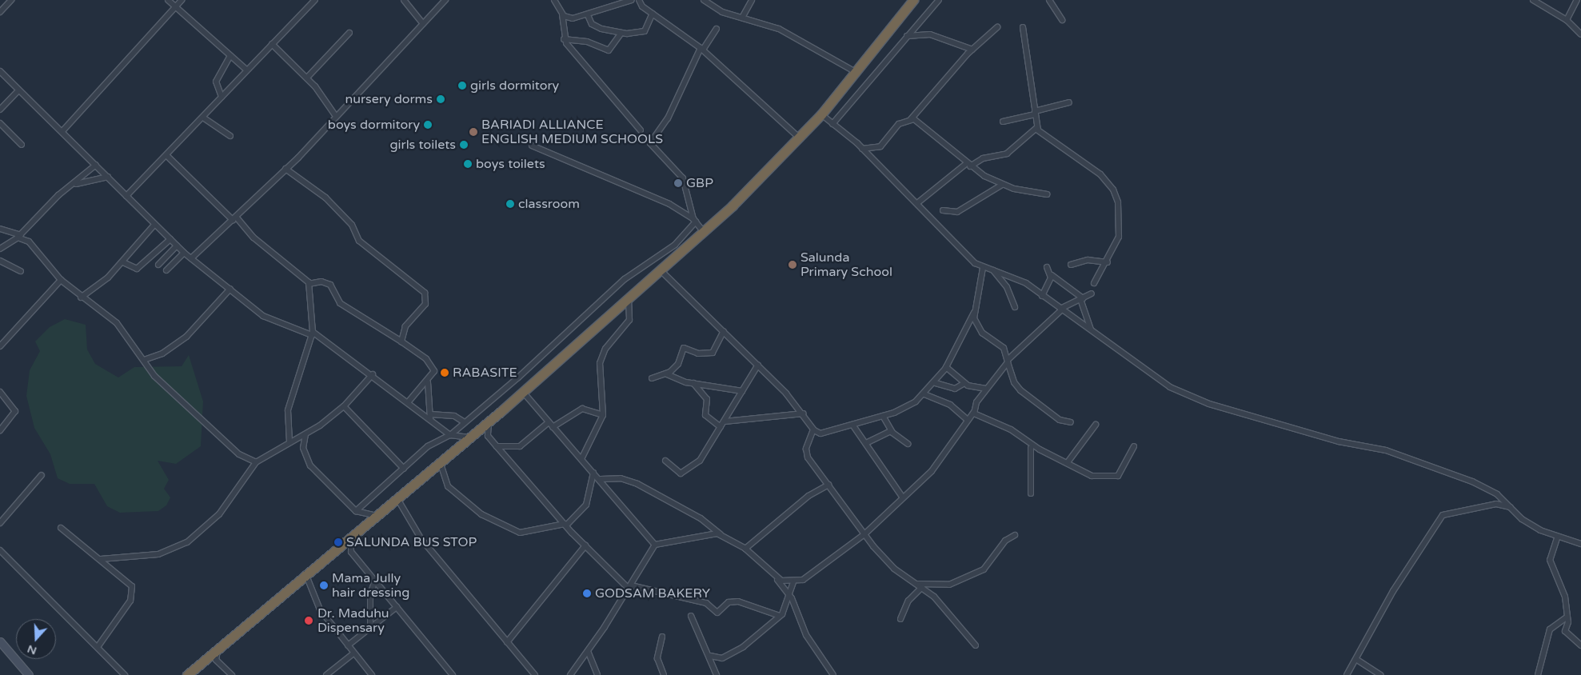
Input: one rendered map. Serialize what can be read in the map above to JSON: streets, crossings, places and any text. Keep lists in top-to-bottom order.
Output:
{
  "places": [
    "girls dormitory",
    "nursery dorms",
    "boys dormitory",
    "BARIADI ALLIANCE ENGLISH MEDIUM SCHOOLS",
    "girls toilets",
    "boys toilets",
    "GBP",
    "classroom",
    "Salunda Primary School",
    "RABASITE",
    "SALUNDA BUS STOP",
    "Mama Jully hair dressing",
    "GODSAM BAKERY",
    "Dr. Maduhu Dispensary"
  ],
  "north": "bottom"
}
